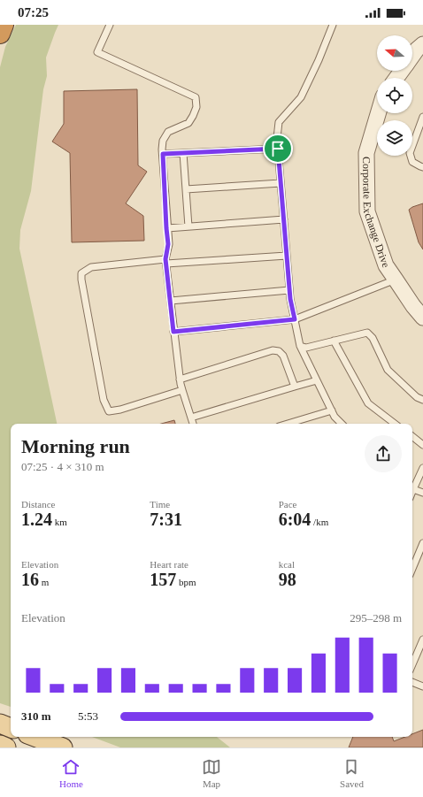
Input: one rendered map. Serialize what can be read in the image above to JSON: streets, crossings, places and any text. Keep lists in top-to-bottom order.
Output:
{
  "streets": {
    "street": ["Corporate Exchange Drive"]
  },
  "north": "left",
  "page": {
    "status": "07:25",
    "heading": ["Morning run", "07:25 · 4 × 310 m"],
    "stats": [
      ["Distance", "1.24 km"],
      ["Time", "7:31"],
      ["Pace", "6:04 /km"],
      ["Elevation", "16 m"],
      ["Heart rate", "157 bpm"],
      ["kcal", "98"]
    ],
    "chart": ["Elevation", "295–298 m"],
    "list": [
      {
        "name": "310 m",
        "note": "5:53"
      }
    ],
    "tabs": ["Home", "Map", "Saved"]
  }
}
